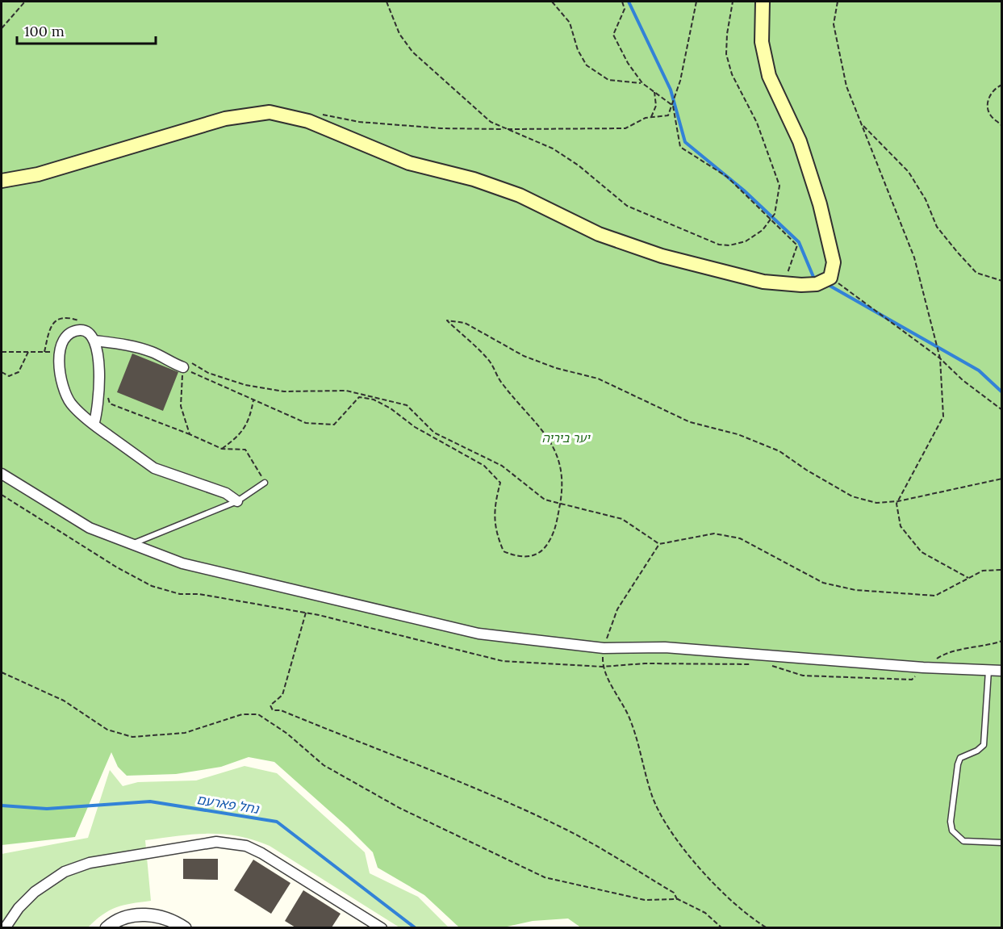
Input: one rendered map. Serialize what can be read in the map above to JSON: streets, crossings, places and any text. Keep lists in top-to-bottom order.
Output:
{
  "water": ["נחל פארעם"],
  "parks": ["יער ביריה"],
  "scale_bar": "100 m"
}
